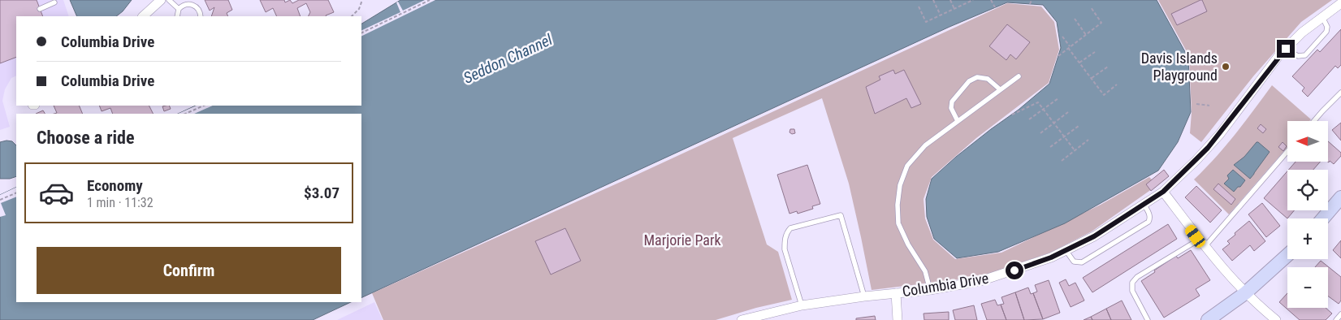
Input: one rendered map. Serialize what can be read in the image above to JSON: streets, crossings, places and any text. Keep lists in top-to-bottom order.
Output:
{
  "streets": {
    "street": ["Columbia Drive"]
  },
  "water": ["Seddon Channel"],
  "parks": ["Marjorie Park"],
  "places": ["Davis Islands Playground"],
  "north": "left",
  "page": {
    "banner": ["Columbia Drive", "Columbia Drive"],
    "heading": "Choose a ride",
    "map_buttons": ["+", "−"],
    "list": [
      {
        "name": "Economy",
        "note": "1 min · 11:32",
        "value": "$3.07"
      }
    ],
    "buttons": "Confirm"
  }
}
